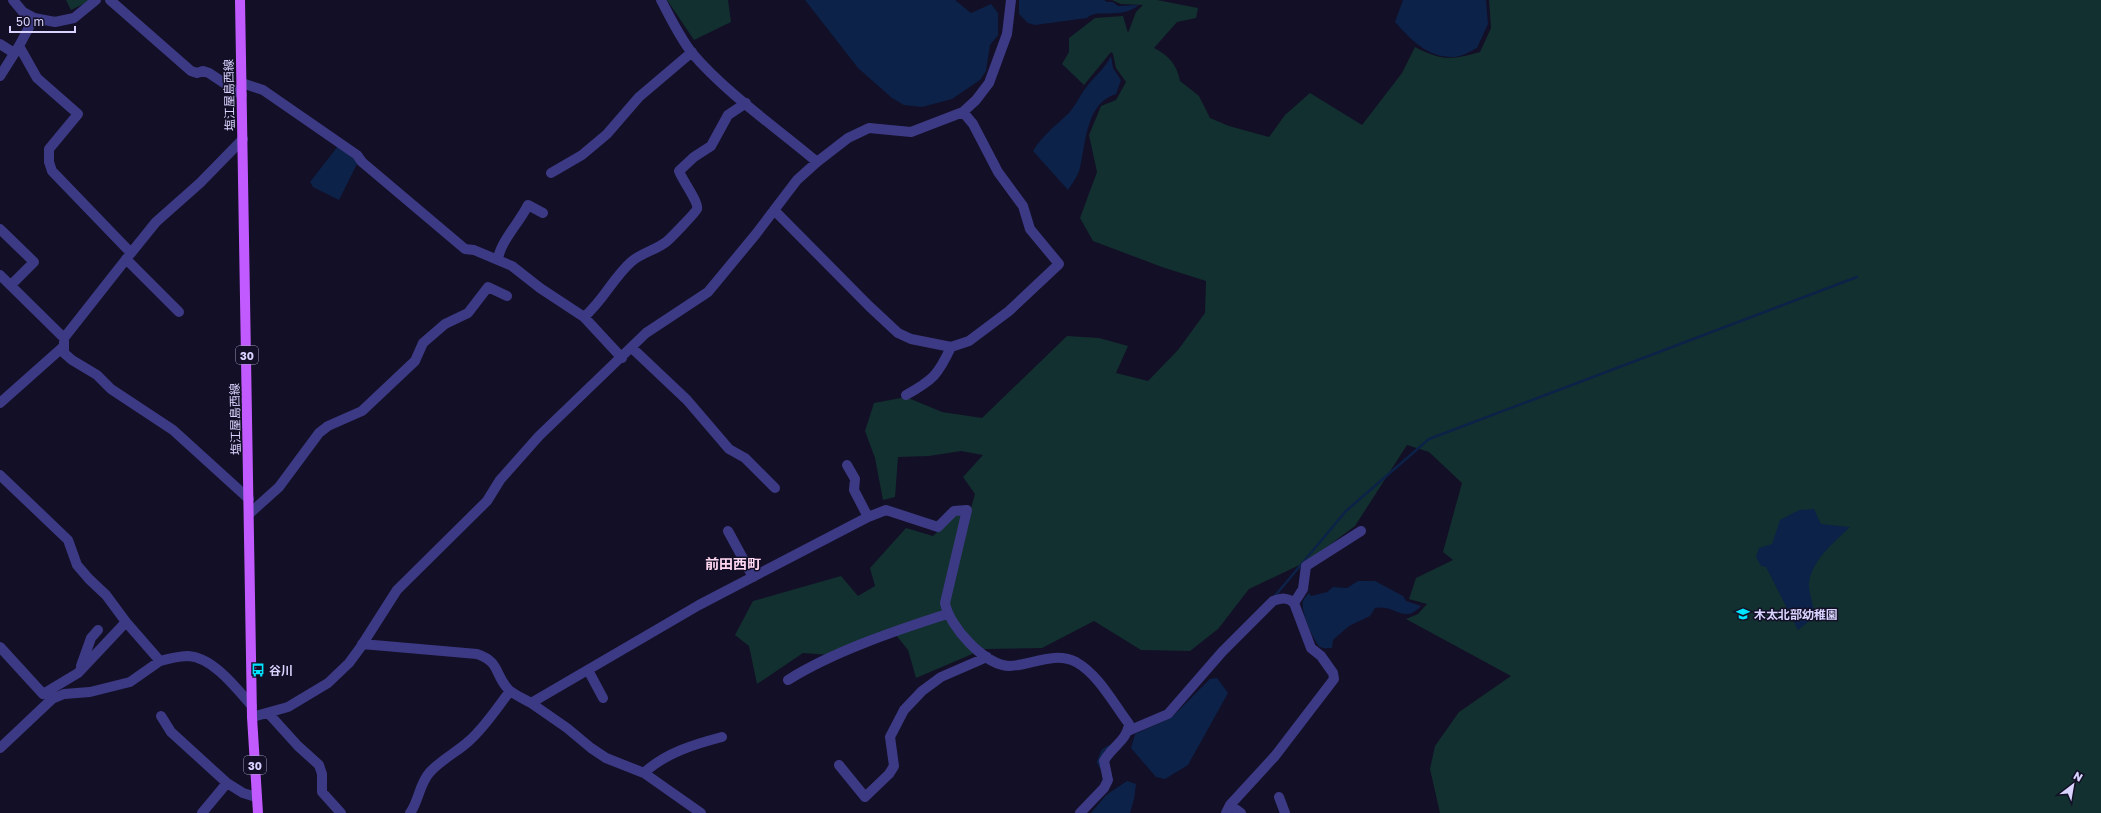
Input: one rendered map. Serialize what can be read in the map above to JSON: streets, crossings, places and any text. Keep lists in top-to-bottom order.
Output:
{
  "streets": {
    "main road": ["塩江屋島西線", "30"]
  },
  "districts": ["前田西町"],
  "places": {
    "school or university": ["木太北部幼稚園"],
    "bus stop": ["谷川"]
  },
  "scale_bar": "50 m",
  "north": "top right"
}
